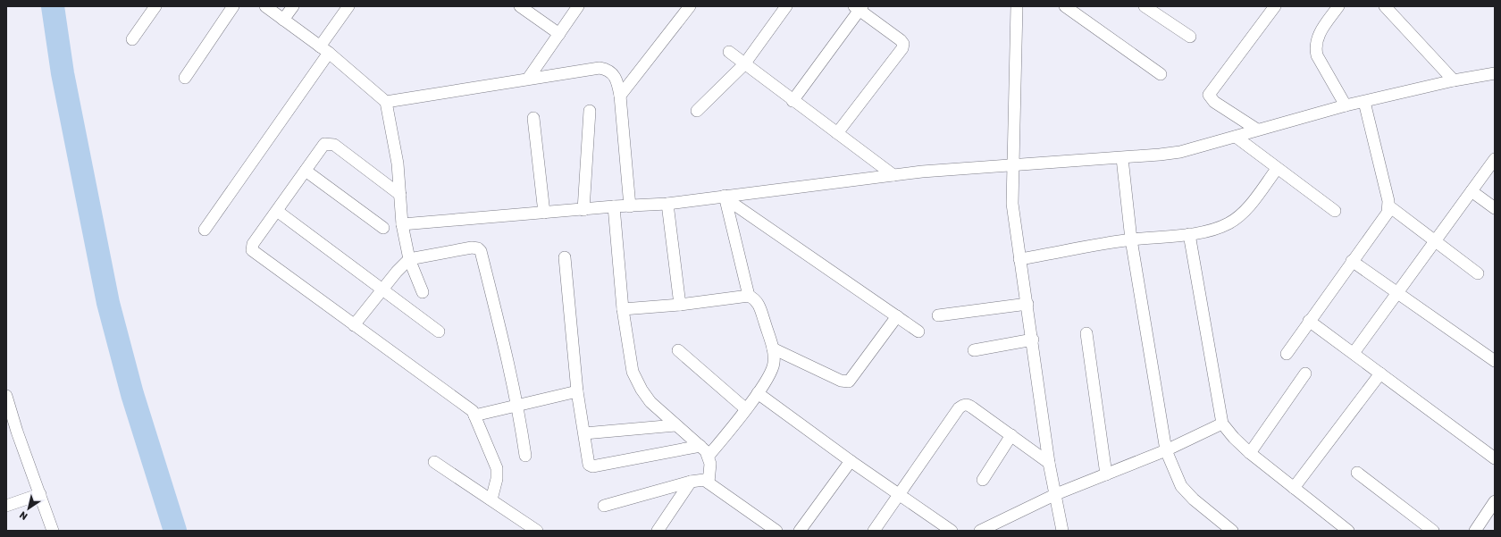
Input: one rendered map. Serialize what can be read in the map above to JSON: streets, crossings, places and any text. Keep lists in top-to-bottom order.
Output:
{
  "north": "bottom left"
}
